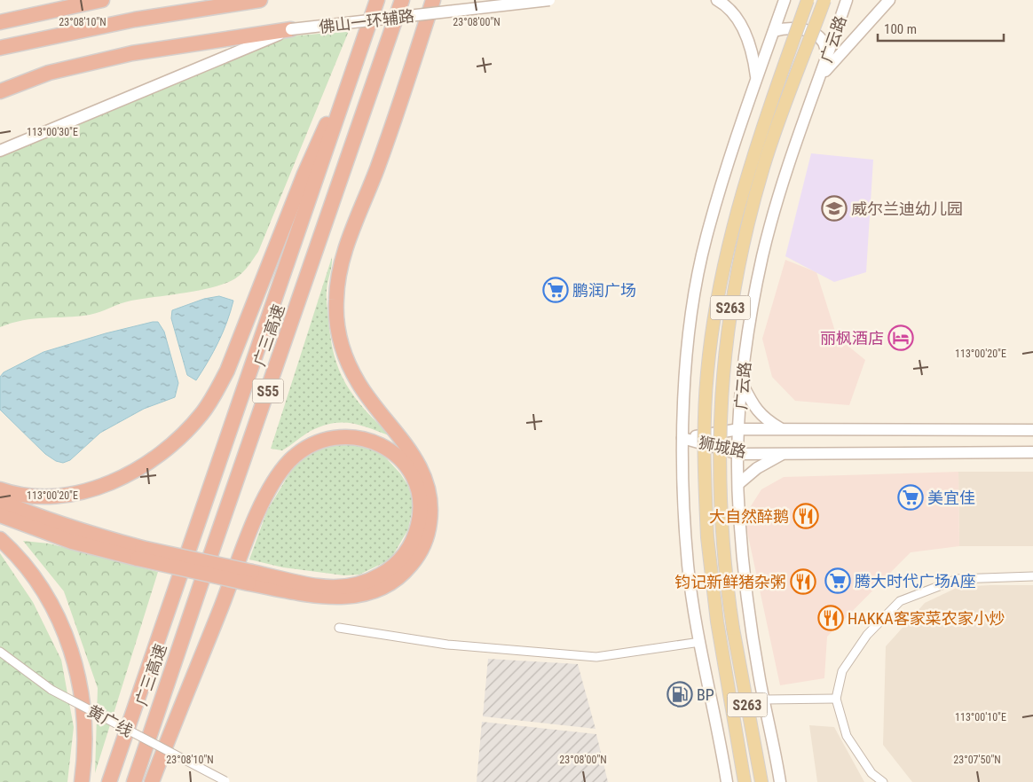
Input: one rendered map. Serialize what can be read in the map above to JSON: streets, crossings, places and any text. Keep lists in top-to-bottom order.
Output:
{
  "streets": {
    "highway": ["广三高速", "S55"],
    "main road": [
      "佛山一环辅路",
      "广云路",
      "S263",
      "狮城路"
    ],
    "street": ["黄广线"]
  },
  "crossings": [
    ["广云路", "狮城路"],
    ["S263", "狮城路"]
  ],
  "places": {
    "school or university": ["威尔兰迪幼儿园"],
    "supermarket": ["鹏润广场", "美宜佳", "腾大时代广场A座"],
    "hotel": ["丽枫酒店"],
    "restaurant": ["大自然醉鹅", "钧记新鲜猪杂粥", "HAKKA客家菜农家小炒"],
    "fuel station": ["BP"]
  },
  "scale_bar": "100 m",
  "coordinates": [
    "23°08'10\"N",
    "23°08'00\"N",
    "113°00'30\"E",
    "113°00'20\"E",
    "113°00'10\"E",
    "23°07'50\"N"
  ]
}
